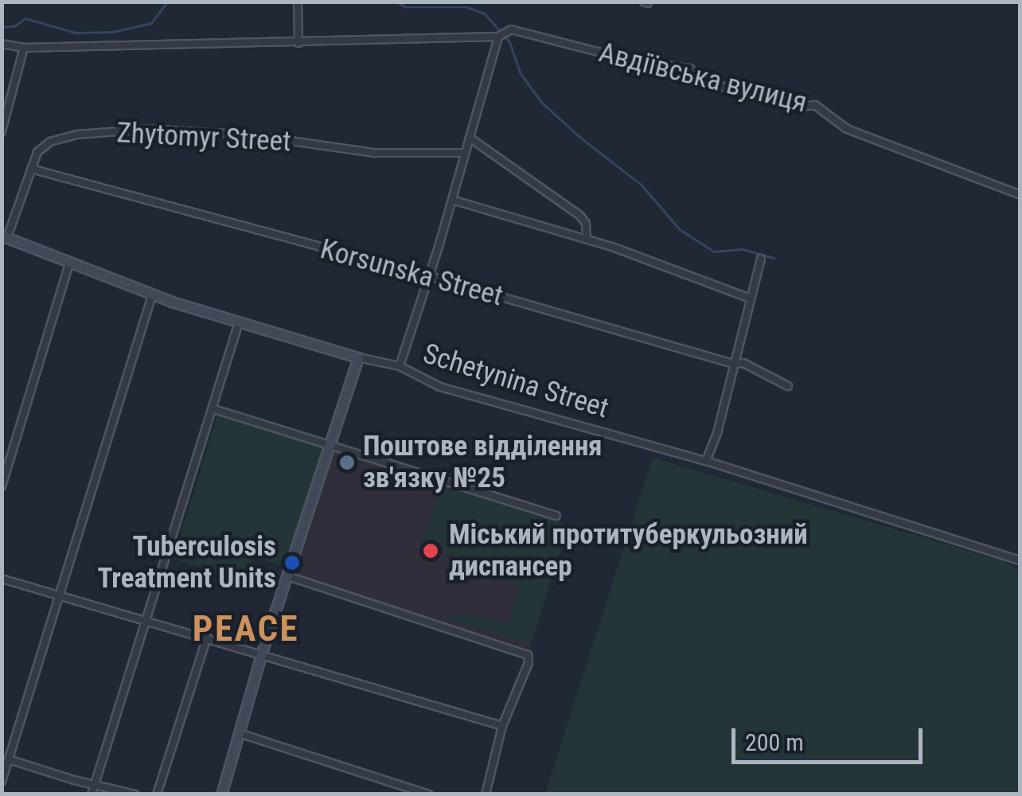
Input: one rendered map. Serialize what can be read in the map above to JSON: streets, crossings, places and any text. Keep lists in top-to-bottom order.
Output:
{
  "streets": {
    "street": [
      "Авдіївська вулиця",
      "Zhytomyr Street",
      "Korsunska Street",
      "Schetynina Street"
    ]
  },
  "crossings": [
    ["Zhytomyr Street", "Korsunska Street"],
    ["Zhytomyr Street", "Schetynina Street"]
  ],
  "districts": ["PEACE"],
  "places": ["Поштове відділення зв'язку №25", "Міський протитуберкульозний диспансер", "Tuberculosis Treatment Units"],
  "scale_bar": "200 m"
}
